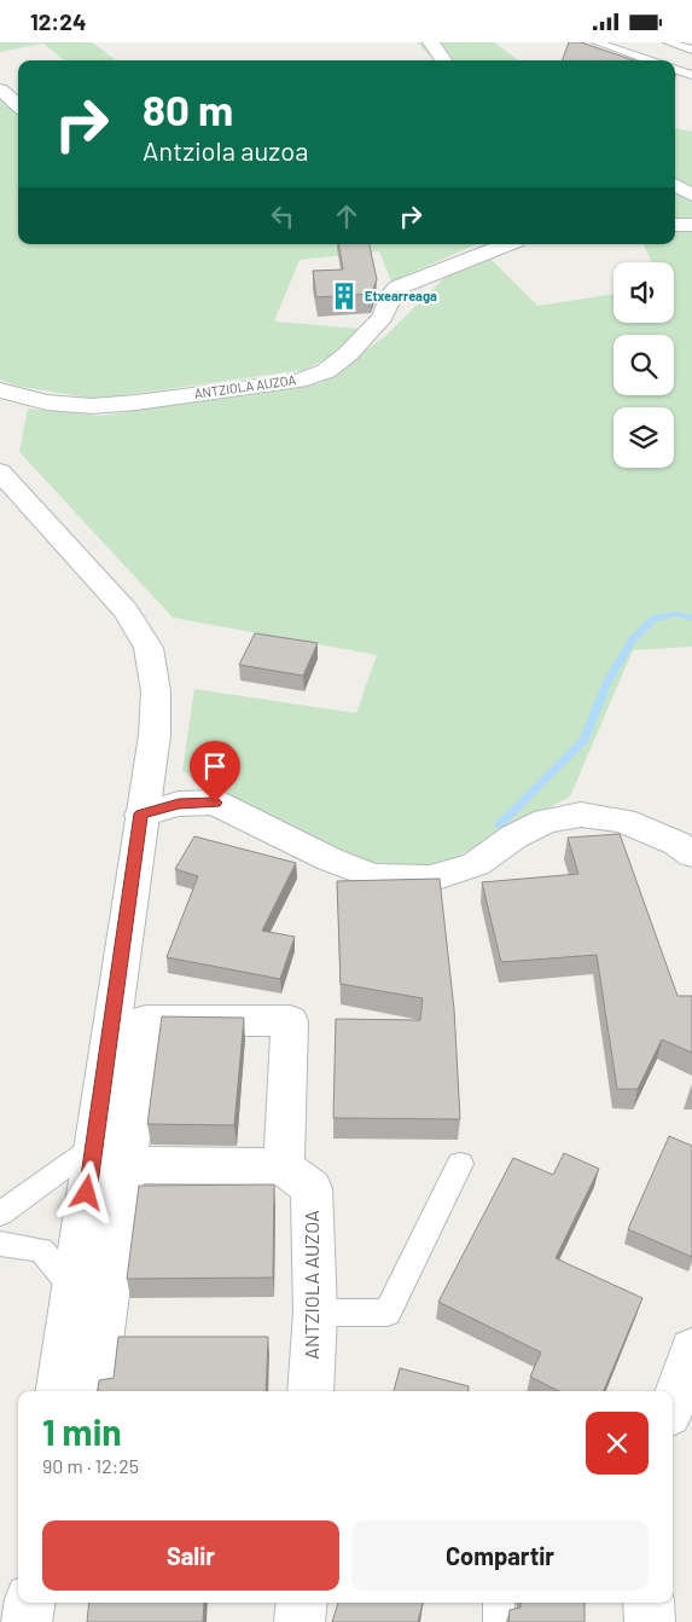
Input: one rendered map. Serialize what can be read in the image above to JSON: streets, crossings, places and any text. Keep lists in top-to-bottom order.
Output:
{
  "streets": {
    "street": ["ANTZIOLA AUZOA"]
  },
  "places": {
    "building": ["Etxearreaga"]
  },
  "page": {
    "status": "12:24",
    "turn": ["80 m", "Antziola auzoa"],
    "heading": ["1 min", "90 m · 12:25"],
    "buttons": ["Salir", "Compartir"]
  }
}
